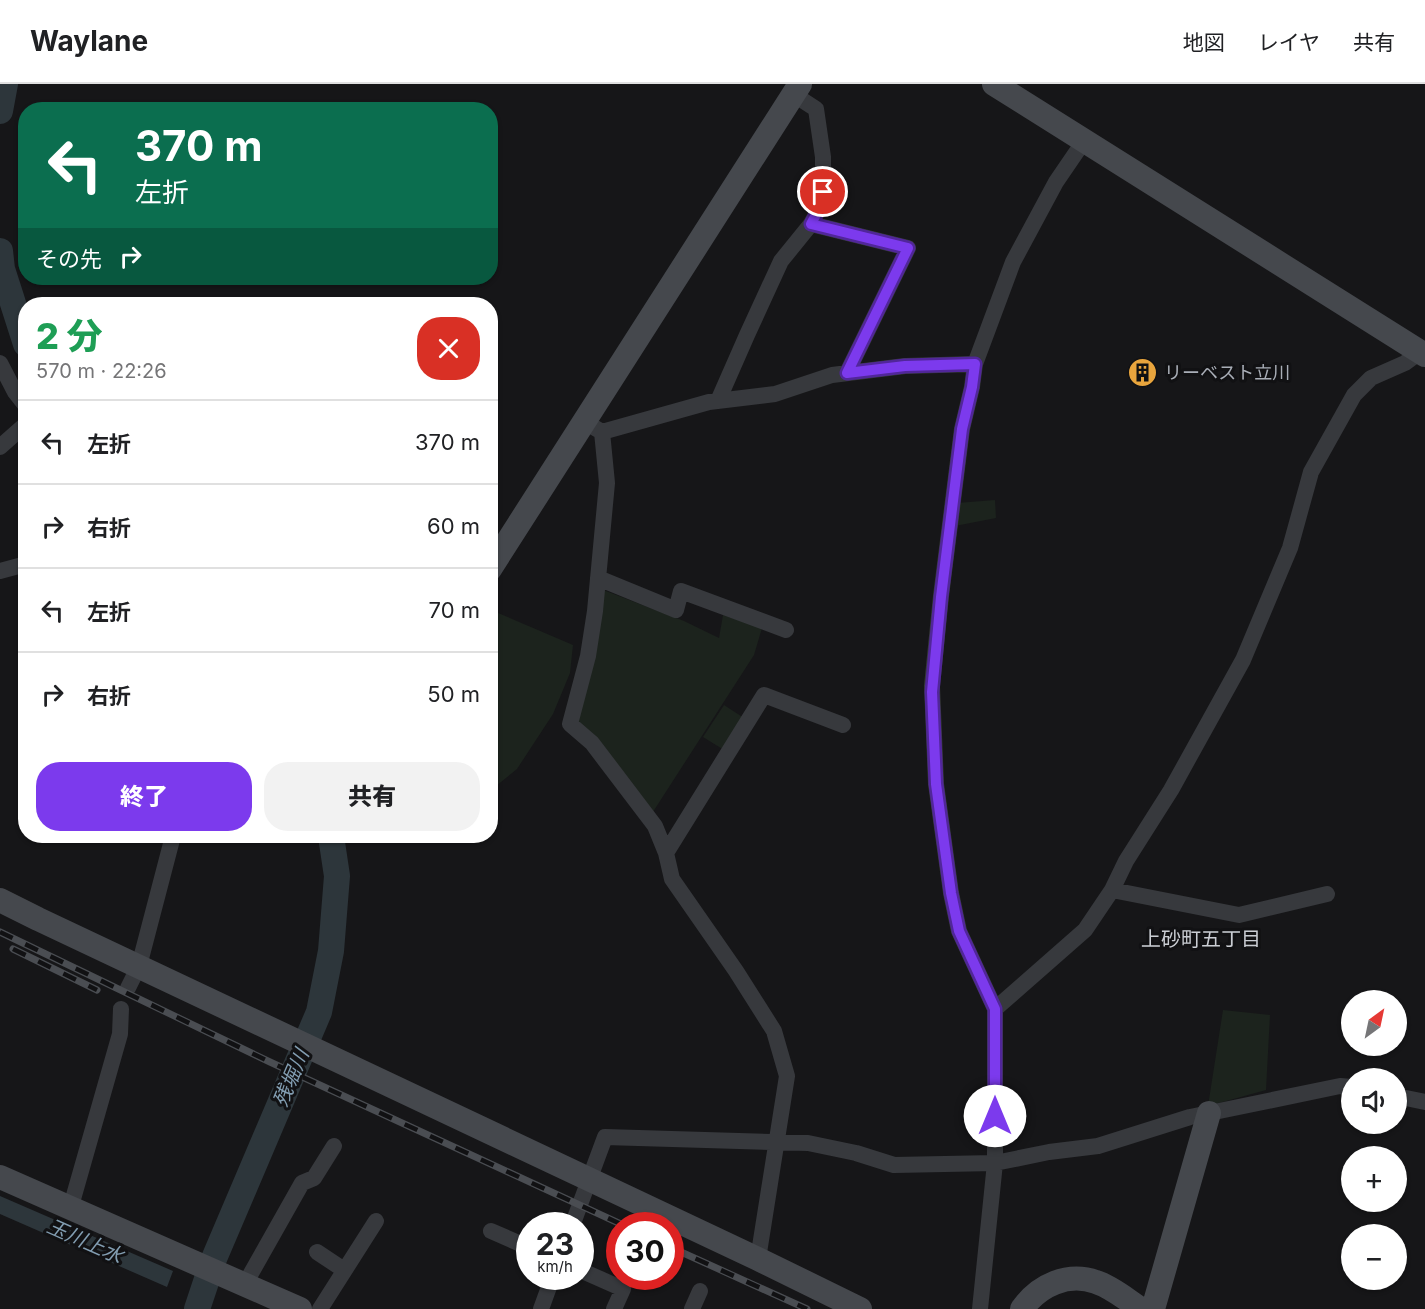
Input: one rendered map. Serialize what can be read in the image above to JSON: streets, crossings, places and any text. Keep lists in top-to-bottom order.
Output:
{
  "districts": ["上砂町五丁目"],
  "water": ["残堀川", "玉川上水"],
  "places": {
    "building": ["リーベスト立川"]
  },
  "north": "top right",
  "page": {
    "header": "Waylane",
    "nav": ["地図", "レイヤ", "共有"],
    "turn": ["370 m", "左折"],
    "then": "その先",
    "heading": ["2 分", "570 m · 22:26"],
    "list": [
      {
        "name": "左折",
        "value": "370 m"
      },
      {
        "name": "右折",
        "value": "60 m"
      },
      {
        "name": "左折",
        "value": "70 m"
      },
      {
        "name": "右折",
        "value": "50 m"
      }
    ],
    "buttons": ["終了", "共有"],
    "map_buttons": ["+", "−"],
    "speed": "23 km/h",
    "limit": "30"
  }
}
